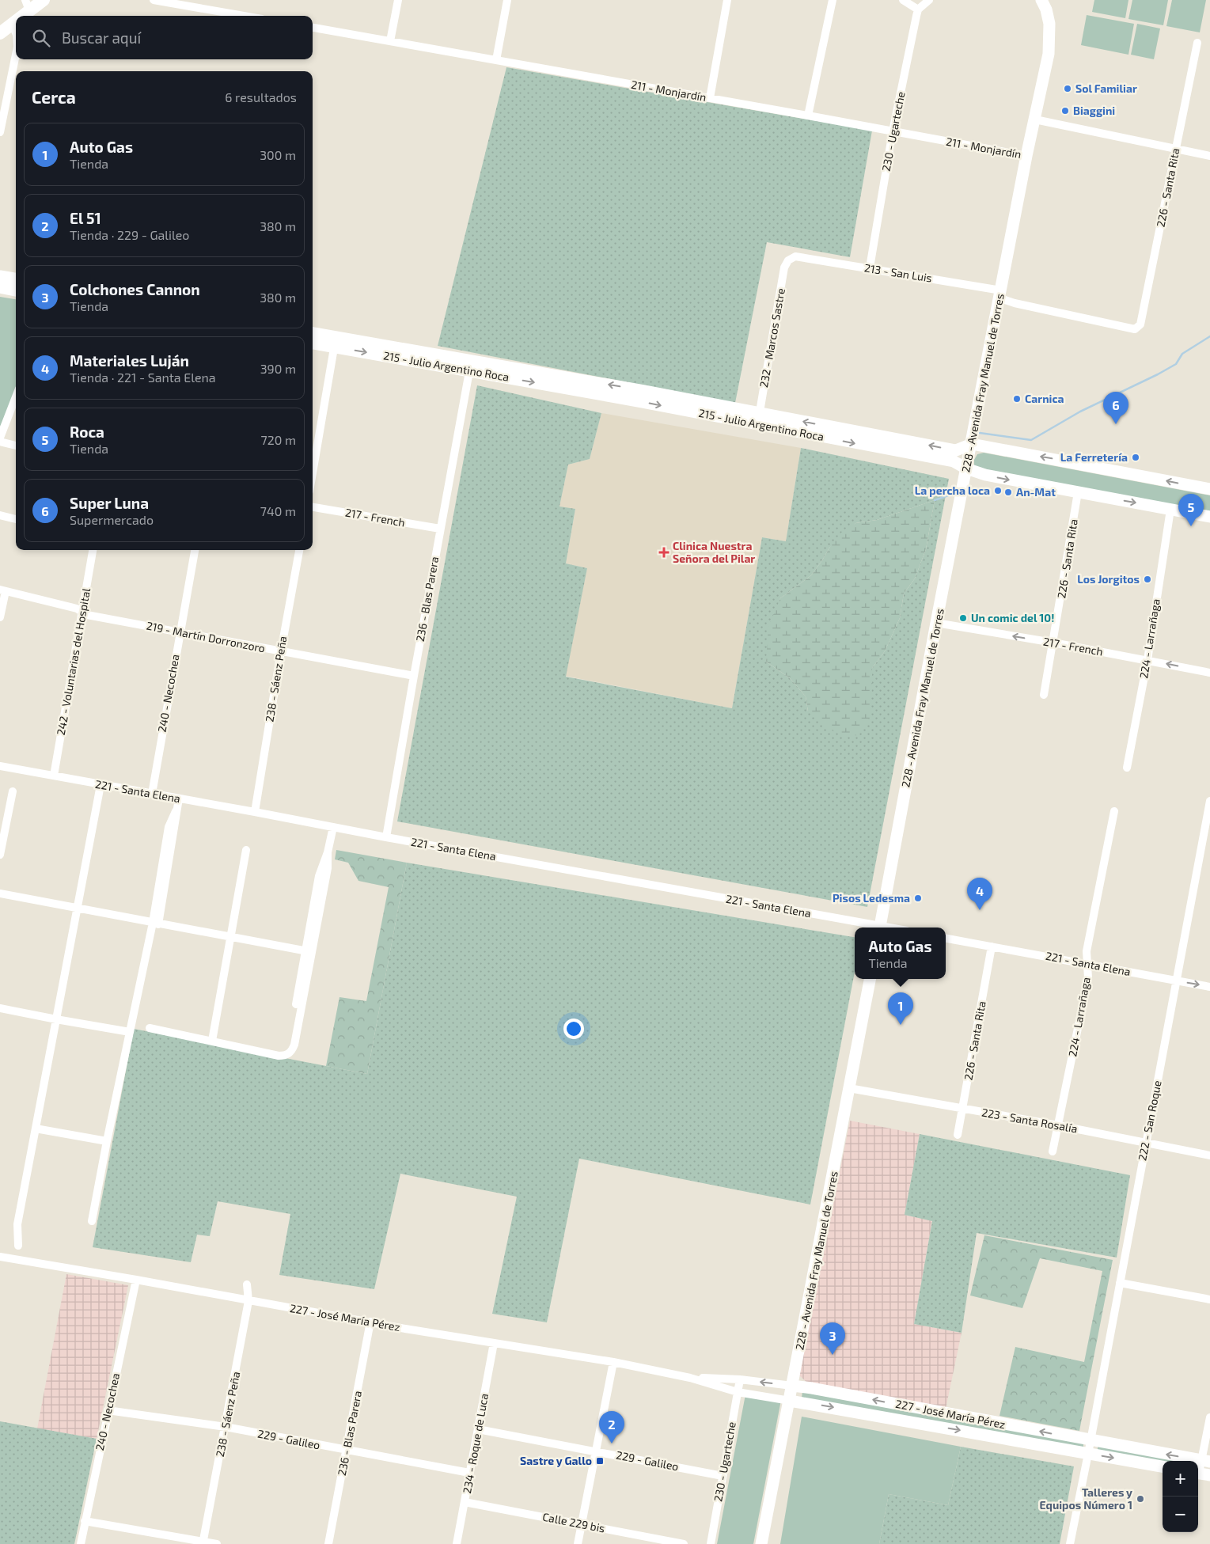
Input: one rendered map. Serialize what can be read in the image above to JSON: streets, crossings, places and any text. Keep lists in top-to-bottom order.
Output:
{
  "streets": {
    "street": [
      "211 - Monjardín",
      "230 - Ugarteche",
      "226 - Santa Rita",
      "213 - San Luis",
      "232 - Marcos Sastre",
      "215 - Julio Argentino Roca",
      "228 - Avenida Fray Manuel de Torres",
      "217 - French",
      "236 - Blas Parera",
      "219 - Martín Dorronzoro",
      "224 - Larrañaga",
      "242 - Voluntarias del Hospital",
      "238 - Sáenz Peña",
      "240 - Necochea",
      "221 - Santa Elena",
      "223 - Santa Rosalía",
      "222 - San Roque",
      "227 - José María Pérez",
      "229 - Galileo",
      "234 - Roque de Luca",
      "Calle 229 bis"
    ]
  },
  "crossings": [
    ["211 - Monjardín", "230 - Ugarteche"],
    ["211 - Monjardín", "228 - Avenida Fray Manuel de Torres"],
    ["230 - Ugarteche", "213 - San Luis"],
    ["230 - Ugarteche", "227 - José María Pérez"],
    ["230 - Ugarteche", "229 - Galileo"],
    ["226 - Santa Rita", "213 - San Luis"],
    ["226 - Santa Rita", "215 - Julio Argentino Roca"],
    ["226 - Santa Rita", "217 - French"],
    ["226 - Santa Rita", "221 - Santa Elena"],
    ["226 - Santa Rita", "223 - Santa Rosalía"],
    ["213 - San Luis", "232 - Marcos Sastre"],
    ["213 - San Luis", "228 - Avenida Fray Manuel de Torres"],
    ["232 - Marcos Sastre", "215 - Julio Argentino Roca"],
    ["215 - Julio Argentino Roca", "228 - Avenida Fray Manuel de Torres"],
    ["215 - Julio Argentino Roca", "236 - Blas Parera"],
    ["215 - Julio Argentino Roca", "224 - Larrañaga"],
    ["228 - Avenida Fray Manuel de Torres", "217 - French"],
    ["228 - Avenida Fray Manuel de Torres", "223 - Santa Rosalía"],
    ["228 - Avenida Fray Manuel de Torres", "227 - José María Pérez"],
    ["217 - French", "236 - Blas Parera"],
    ["217 - French", "224 - Larrañaga"],
    ["236 - Blas Parera", "219 - Martín Dorronzoro"],
    ["236 - Blas Parera", "221 - Santa Elena"],
    ["236 - Blas Parera", "227 - José María Pérez"],
    ["236 - Blas Parera", "229 - Galileo"],
    ["219 - Martín Dorronzoro", "242 - Voluntarias del Hospital"],
    ["219 - Martín Dorronzoro", "238 - Sáenz Peña"],
    ["219 - Martín Dorronzoro", "240 - Necochea"],
    ["224 - Larrañaga", "221 - Santa Elena"],
    ["224 - Larrañaga", "223 - Santa Rosalía"],
    ["242 - Voluntarias del Hospital", "221 - Santa Elena"],
    ["238 - Sáenz Peña", "221 - Santa Elena"],
    ["238 - Sáenz Peña", "227 - José María Pérez"],
    ["238 - Sáenz Peña", "229 - Galileo"],
    ["240 - Necochea", "221 - Santa Elena"],
    ["240 - Necochea", "227 - José María Pérez"],
    ["240 - Necochea", "229 - Galileo"],
    ["221 - Santa Elena", "222 - San Roque"],
    ["223 - Santa Rosalía", "222 - San Roque"],
    ["222 - San Roque", "227 - José María Pérez"],
    ["227 - José María Pérez", "234 - Roque de Luca"],
    ["229 - Galileo", "234 - Roque de Luca"],
    ["234 - Roque de Luca", "Calle 229 bis"]
  ],
  "one_way": ["217 - French"],
  "places": {
    "other": [
      "Sol Familiar",
      "Biaggini",
      "Carnica",
      "La Ferretería",
      "La percha loca",
      "An-Mat",
      "Los Jorgitos",
      "Un comic del 10!",
      "Pisos Ledesma",
      "Talleres y Equipos Número 1"
    ],
    "health": ["Clinica Nuestra Señora del Pilar"],
    "transit": ["Sastre y Gallo"]
  },
  "page": {
    "search": "Buscar aquí",
    "heading": ["Cerca", "6 resultados"],
    "list": [
      {
        "mark": "1",
        "name": "Auto Gas",
        "note": "Tienda",
        "value": "300 m"
      },
      {
        "mark": "2",
        "name": "El 51",
        "note": "Tienda · 229 - Galileo",
        "value": "380 m"
      },
      {
        "mark": "3",
        "name": "Colchones Cannon",
        "note": "Tienda",
        "value": "380 m"
      },
      {
        "mark": "4",
        "name": "Materiales Luján",
        "note": "Tienda · 221 - Santa Elena",
        "value": "390 m"
      },
      {
        "mark": "5",
        "name": "Roca",
        "note": "Tienda",
        "value": "720 m"
      },
      {
        "mark": "6",
        "name": "Super Luna",
        "note": "Supermercado",
        "value": "740 m"
      }
    ],
    "pins": [
      "6",
      "5",
      "4",
      "1",
      "3",
      "2"
    ],
    "popup": ["Auto Gas", "Tienda"],
    "map_buttons": ["+", "−"]
  }
}
